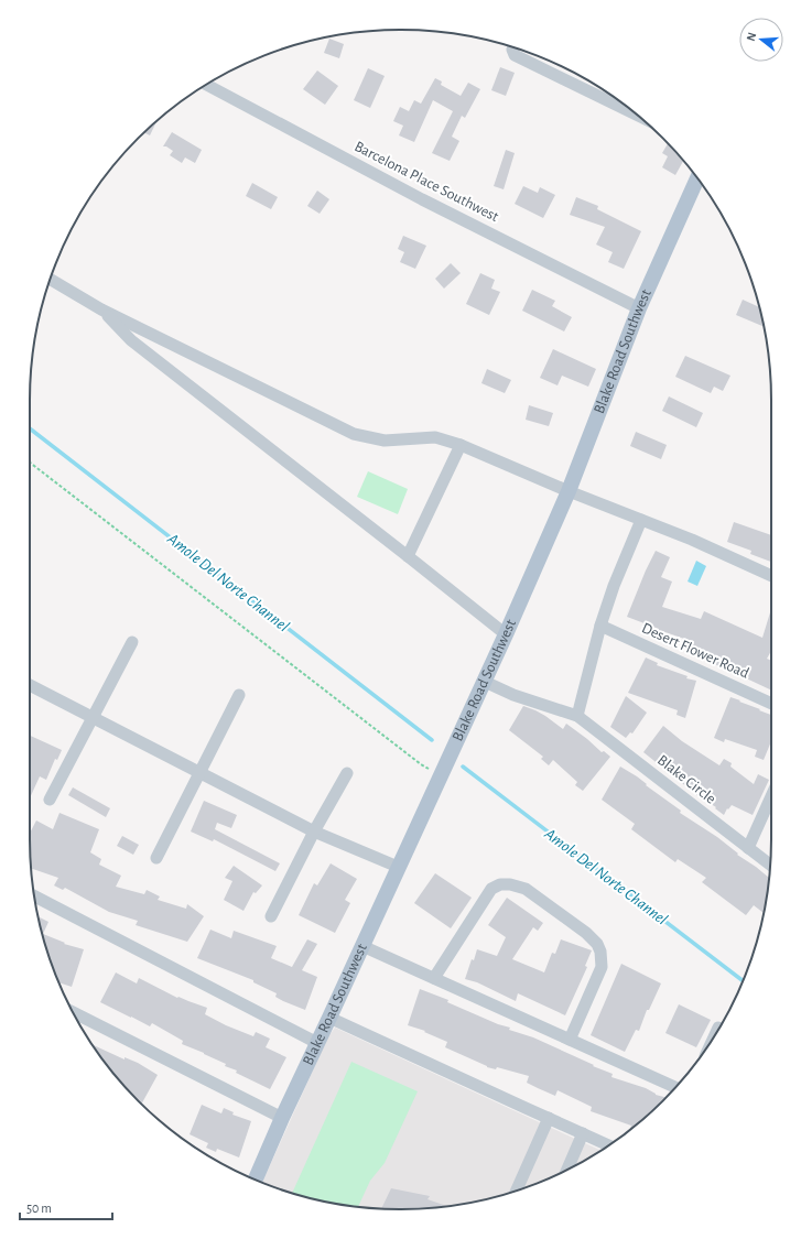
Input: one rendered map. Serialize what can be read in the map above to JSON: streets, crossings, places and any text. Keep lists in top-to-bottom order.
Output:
{
  "streets": {
    "main road": ["Blake Road Southwest"],
    "street": ["Barcelona Place Southwest", "Desert Flower Road", "Blake Circle"]
  },
  "crossings": [
    ["Barcelona Place Southwest", "Blake Road Southwest"],
    ["Blake Road Southwest", "Blake Circle"]
  ],
  "water": ["Amole Del Norte Channel"],
  "scale_bar": "50 m",
  "north": "left"
}
